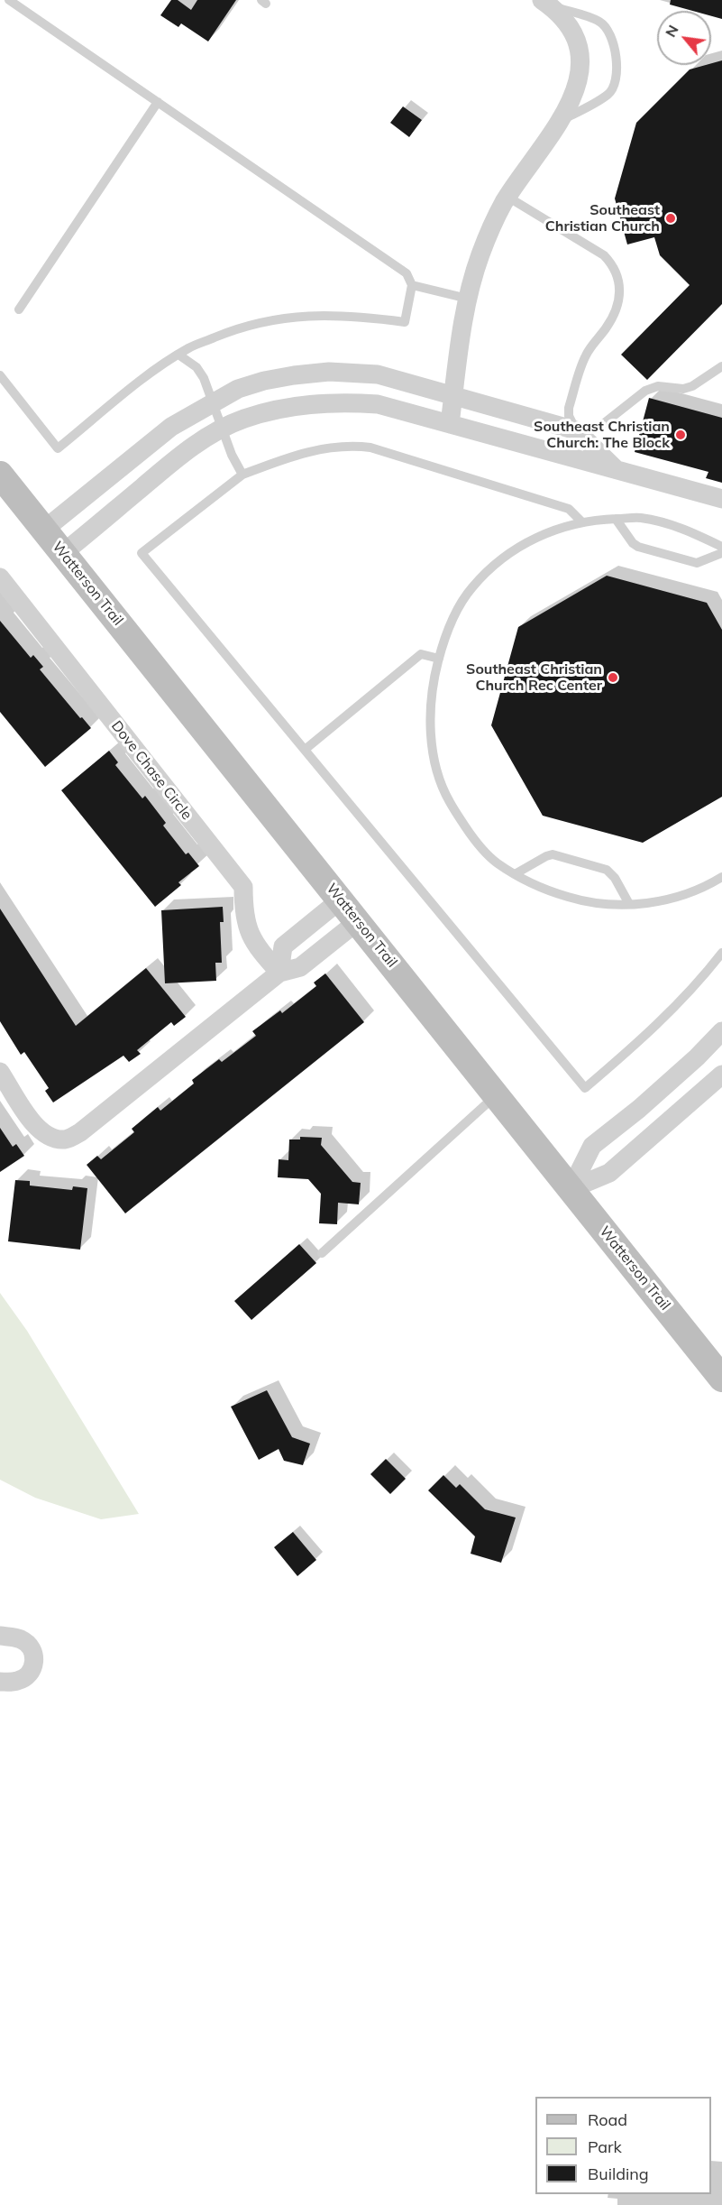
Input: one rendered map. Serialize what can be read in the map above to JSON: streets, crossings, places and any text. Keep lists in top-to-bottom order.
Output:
{
  "streets": {
    "main road": ["Watterson Trail"],
    "street": ["Dove Chase Circle"]
  },
  "places": ["Southeast Christian Church", "Southeast Christian Church: The Block", "Southeast Christian Church Rec Center"],
  "legend": ["Road", "Park", "Building"],
  "north": "top left"
}
